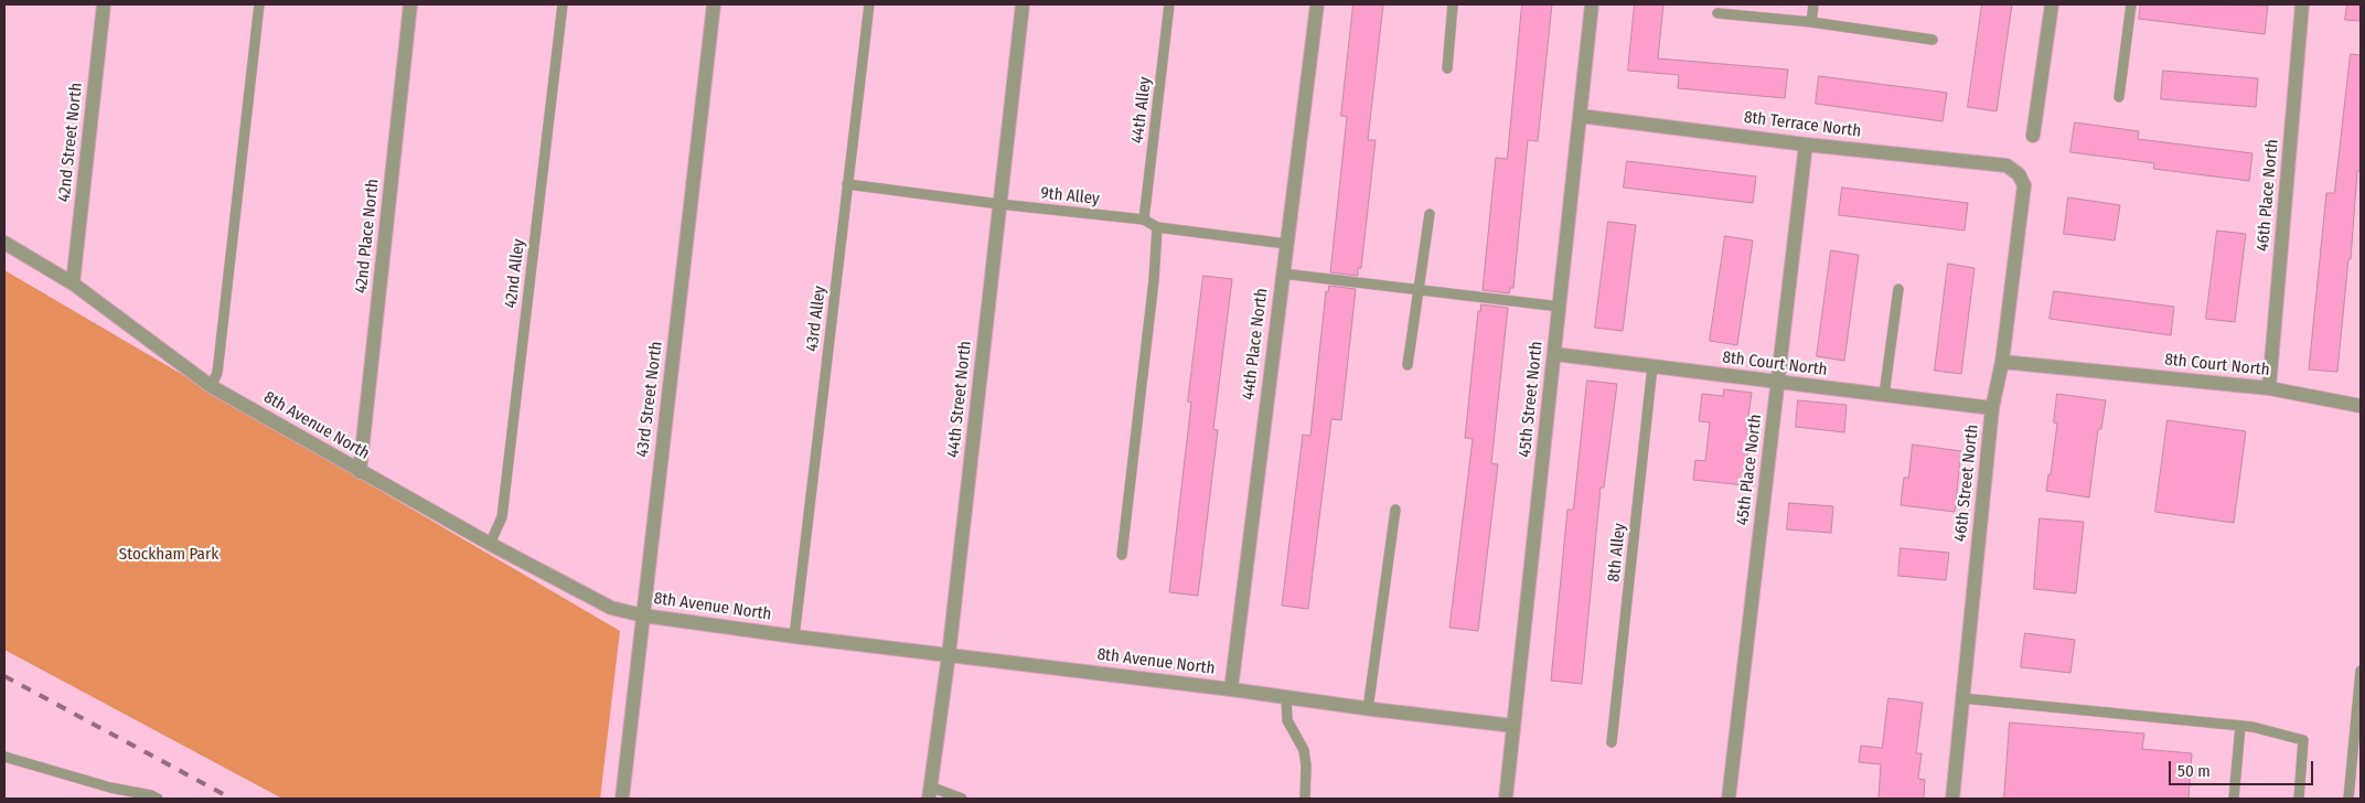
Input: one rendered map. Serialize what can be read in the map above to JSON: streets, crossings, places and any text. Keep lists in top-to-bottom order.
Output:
{
  "streets": {
    "street": [
      "8th Terrace North",
      "42nd Street North",
      "46th Place North",
      "42nd Place North",
      "44th Place North",
      "8th Court North",
      "43rd Street North",
      "44th Street North",
      "45th Street North",
      "8th Avenue North",
      "45th Place North",
      "46th Street North"
    ],
    "lane": [
      "44th Alley",
      "9th Alley",
      "42nd Alley",
      "43rd Alley",
      "8th Alley"
    ]
  },
  "crossings": [
    ["44th Alley", "9th Alley"],
    ["8th Terrace North", "45th Street North"],
    ["8th Terrace North", "45th Place North"],
    ["8th Terrace North", "46th Street North"],
    ["42nd Street North", "8th Avenue North"],
    ["46th Place North", "8th Court North"],
    ["9th Alley", "43rd Alley"],
    ["9th Alley", "44th Place North"],
    ["9th Alley", "44th Street North"],
    ["42nd Place North", "8th Avenue North"],
    ["42nd Alley", "8th Avenue North"],
    ["43rd Alley", "8th Avenue North"],
    ["44th Place North", "8th Avenue North"],
    ["8th Court North", "45th Street North"],
    ["8th Court North", "45th Place North"],
    ["8th Court North", "46th Street North"],
    ["8th Court North", "8th Alley"],
    ["43rd Street North", "8th Avenue North"],
    ["44th Street North", "8th Avenue North"],
    ["45th Street North", "8th Avenue North"]
  ],
  "parks": ["Stockham Park"],
  "scale_bar": "50 m"
}
